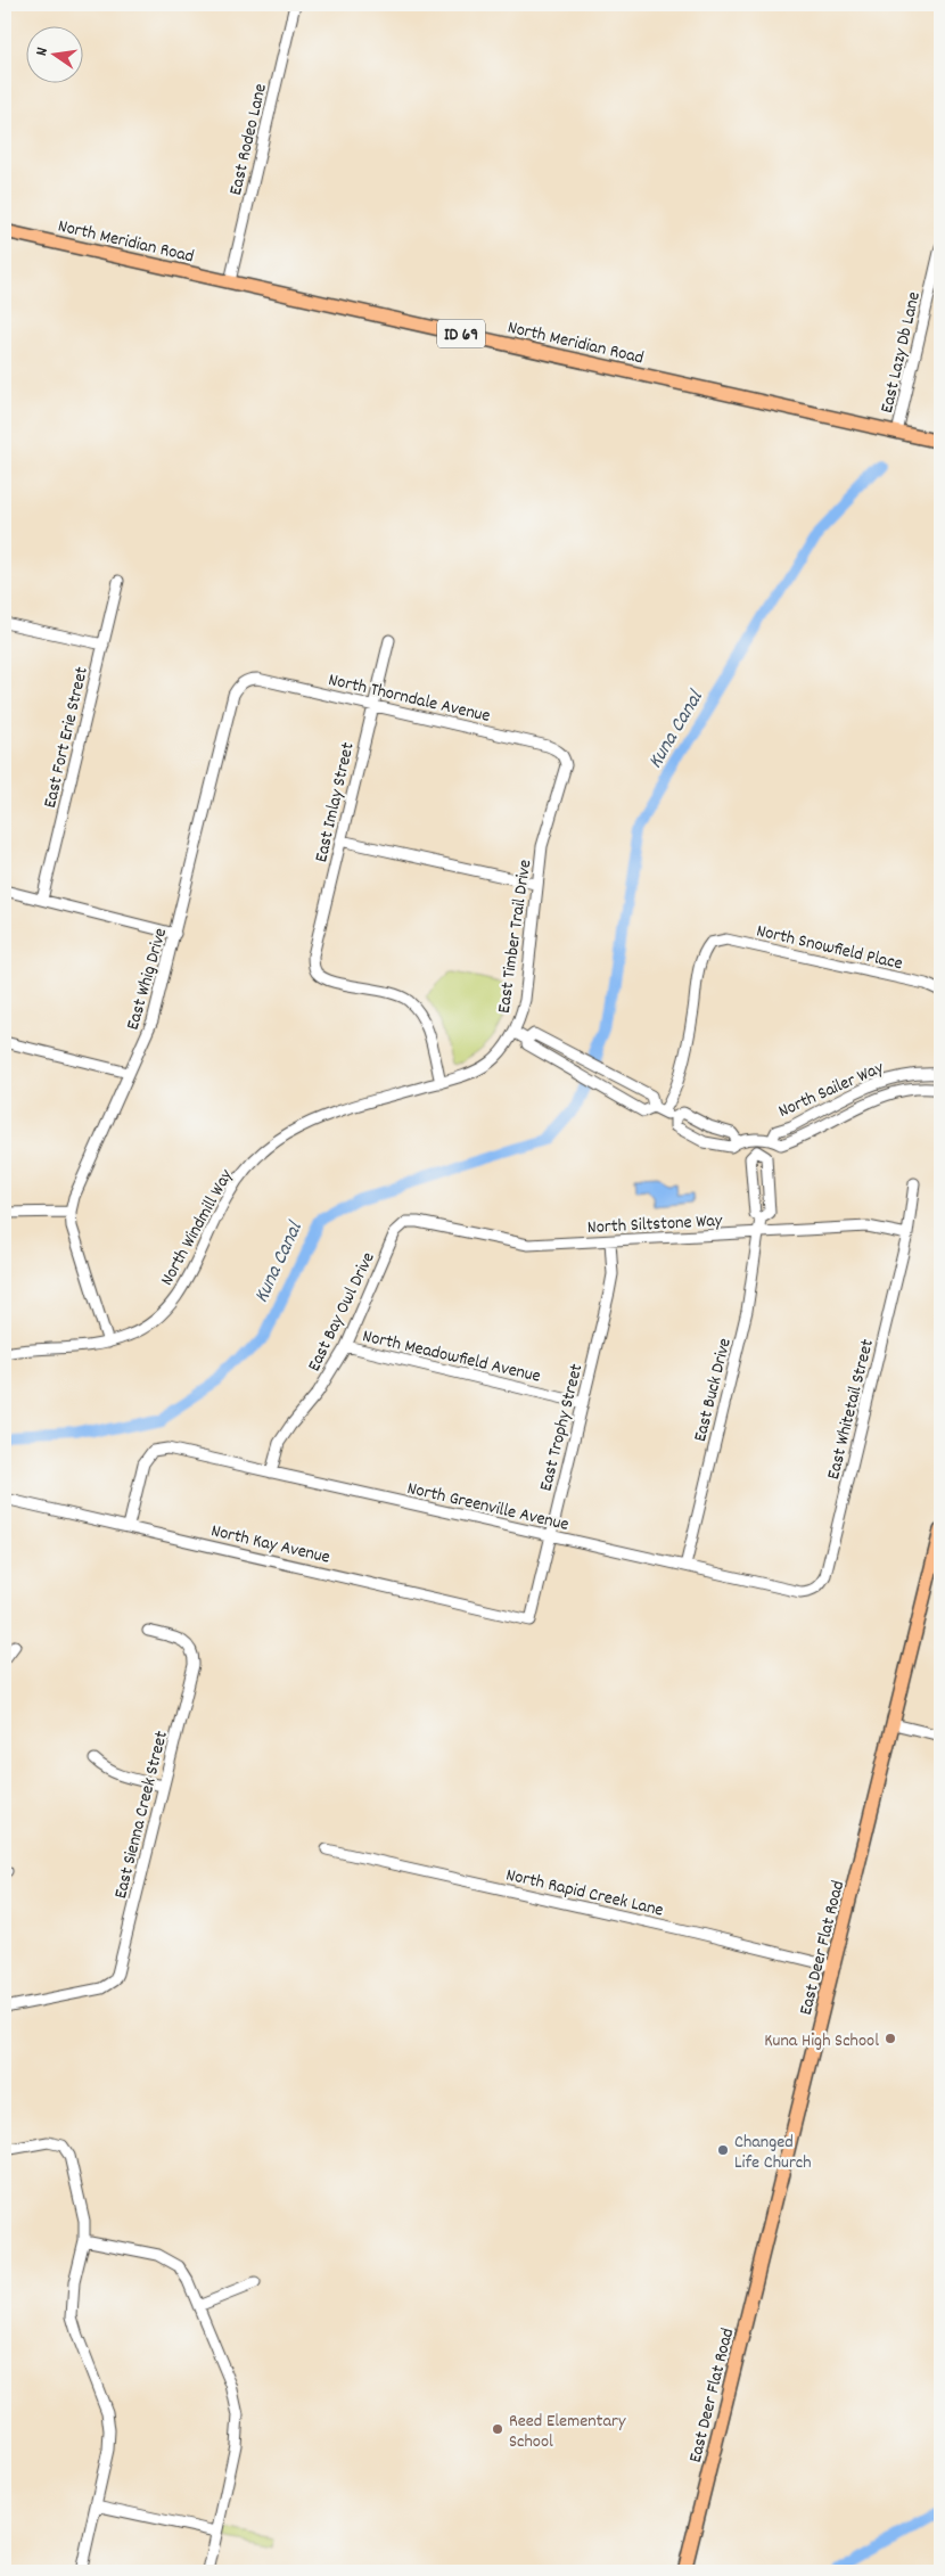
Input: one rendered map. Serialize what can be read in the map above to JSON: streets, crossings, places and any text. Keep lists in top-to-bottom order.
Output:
{
  "streets": {
    "main road": ["North Meridian Road", "ID 69", "East Deer Flat Road"],
    "street": [
      "East Rodeo Lane",
      "East Lazy Db Lane",
      "North Thorndale Avenue",
      "East Fort Erie Street",
      "East Imlay Street",
      "East Timber Trail Drive",
      "North Snowfield Place",
      "East Whig Drive",
      "North Sailer Way",
      "North Siltstone Way",
      "North Windmill Way",
      "East Bay Owl Drive",
      "North Meadowfield Avenue",
      "East Buck Drive",
      "East Whitetail Street",
      "East Trophy Street",
      "North Greenville Avenue",
      "North Kay Avenue",
      "East Sienna Creek Street",
      "North Rapid Creek Lane"
    ]
  },
  "crossings": [
    ["East Rodeo Lane", "North Meridian Road"],
    ["North Meridian Road", "East Lazy Db Lane"],
    ["North Thorndale Avenue", "East Imlay Street"],
    ["North Thorndale Avenue", "East Timber Trail Drive"],
    ["North Thorndale Avenue", "East Whig Drive"],
    ["East Imlay Street", "East Timber Trail Drive"],
    ["East Imlay Street", "North Windmill Way"],
    ["East Timber Trail Drive", "North Sailer Way"],
    ["East Timber Trail Drive", "North Windmill Way"],
    ["North Snowfield Place", "North Sailer Way"],
    ["East Whig Drive", "North Windmill Way"],
    ["North Sailer Way", "East Buck Drive"],
    ["North Siltstone Way", "East Bay Owl Drive"],
    ["North Siltstone Way", "East Buck Drive"],
    ["North Siltstone Way", "East Whitetail Street"],
    ["North Siltstone Way", "East Trophy Street"],
    ["East Bay Owl Drive", "North Meadowfield Avenue"],
    ["East Bay Owl Drive", "North Greenville Avenue"],
    ["North Meadowfield Avenue", "East Trophy Street"],
    ["East Buck Drive", "North Greenville Avenue"],
    ["East Whitetail Street", "North Greenville Avenue"],
    ["East Trophy Street", "North Greenville Avenue"],
    ["East Trophy Street", "North Kay Avenue"],
    ["North Greenville Avenue", "North Kay Avenue"],
    ["North Rapid Creek Lane", "East Deer Flat Road"]
  ],
  "water": ["Kuna Canal"],
  "places": ["Kuna High School", "Changed Life Church", "Reed Elementary School"],
  "north": "left"
}
